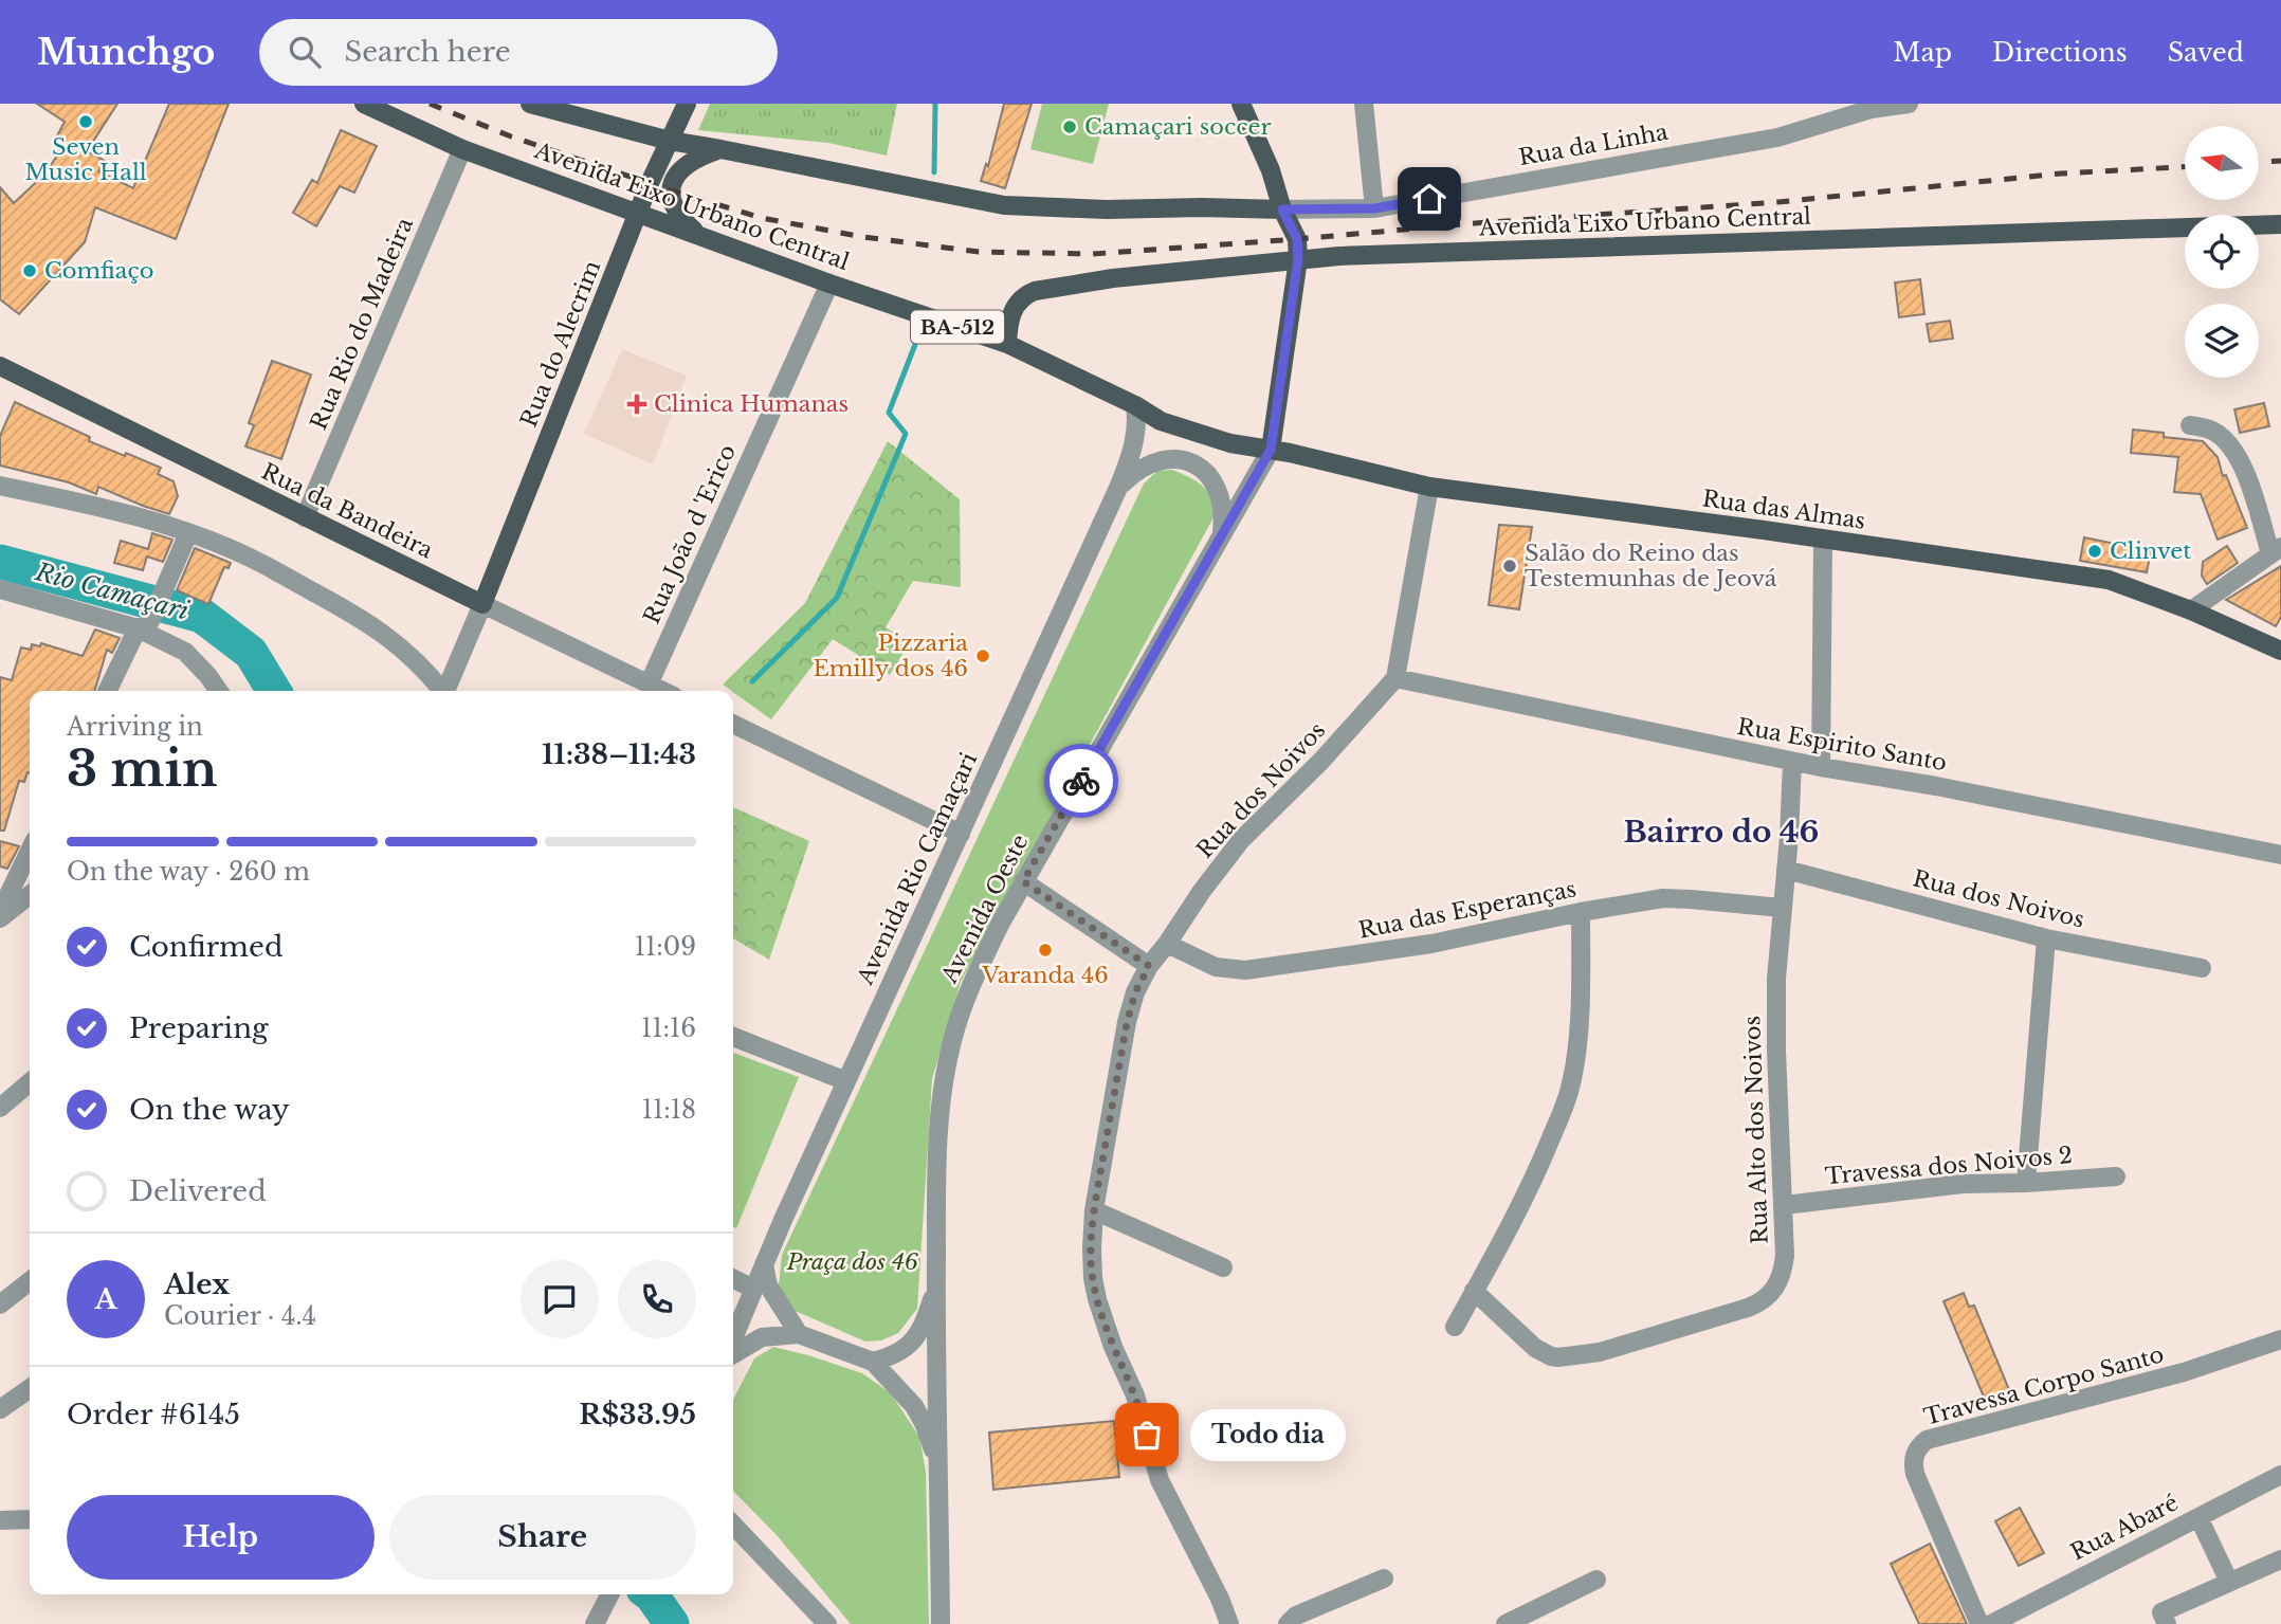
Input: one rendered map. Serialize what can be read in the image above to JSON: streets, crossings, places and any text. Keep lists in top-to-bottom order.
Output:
{
  "streets": {
    "main road": [
      "Avenida Eixo Urbano Central",
      "BA-512",
      "Rua do Alecrim",
      "Rua das Almas",
      "Rua da Bandeira"
    ],
    "street": [
      "Rua da Linha",
      "Rua Rio do Madeira",
      "Rua João d 'Erico",
      "Rua Espirito Santo",
      "Rua dos Noivos",
      "Avenida Rio Camaçari",
      "Avenida Oeste",
      "Rua das Esperanças",
      "Rua Alto dos Noivos",
      "Travessa dos Noivos 2",
      "Travessa Corpo Santo",
      "Rua Abaré"
    ]
  },
  "crossings": [
    ["Avenida Eixo Urbano Central", "Rua Rio do Madeira"],
    ["Avenida Eixo Urbano Central", "Rua do Alecrim"],
    ["Avenida Eixo Urbano Central", "Rua das Almas"],
    ["Avenida Eixo Urbano Central", "Rua João d 'Erico"],
    ["Avenida Eixo Urbano Central", "Avenida Rio Camaçari"],
    ["Avenida Eixo Urbano Central", "Avenida Oeste"],
    ["Rua Rio do Madeira", "Rua da Bandeira"],
    ["Rua do Alecrim", "Rua da Bandeira"],
    ["Rua das Almas", "Avenida Oeste"],
    ["Rua da Bandeira", "Rua João d 'Erico"],
    ["Rua Espirito Santo", "Rua dos Noivos"],
    ["Rua Espirito Santo", "Rua Alto dos Noivos"],
    ["Rua dos Noivos", "Rua das Esperanças"],
    ["Rua dos Noivos", "Rua Alto dos Noivos"],
    ["Rua das Esperanças", "Rua Alto dos Noivos"],
    ["Rua Alto dos Noivos", "Travessa dos Noivos 2"]
  ],
  "districts": ["Bairro do 46"],
  "water": ["Rio Camaçari"],
  "parks": ["Praça dos 46"],
  "places": {
    "other": [
      "Seven Music Hall",
      "Camaçari soccer",
      "Comfiaço",
      "Clinvet",
      "Salão do Reino das Testemunhas de Jeová",
      "Pizzaria Emilly dos 46",
      "Varanda 46",
      "Todo dia"
    ],
    "health": ["Clinica Humanas"]
  },
  "north": "left",
  "page": {
    "header": "Munchgo",
    "search": "Search here",
    "nav": ["Map", "Directions", "Saved"],
    "heading": ["3 min", "Arriving in", "11:38–11:43"],
    "panel": [
      "Alex",
      "Courier · 4.4",
      "Order #6145",
      "R$33.95"
    ],
    "bar": "On the way · 260 m",
    "list": [
      ["Confirmed", "11:09"],
      ["Preparing", "11:16"],
      ["On the way", "11:18"],
      "Delivered"
    ],
    "round": "A",
    "bubble": "Todo dia",
    "buttons": ["Help", "Share"]
  }
}
